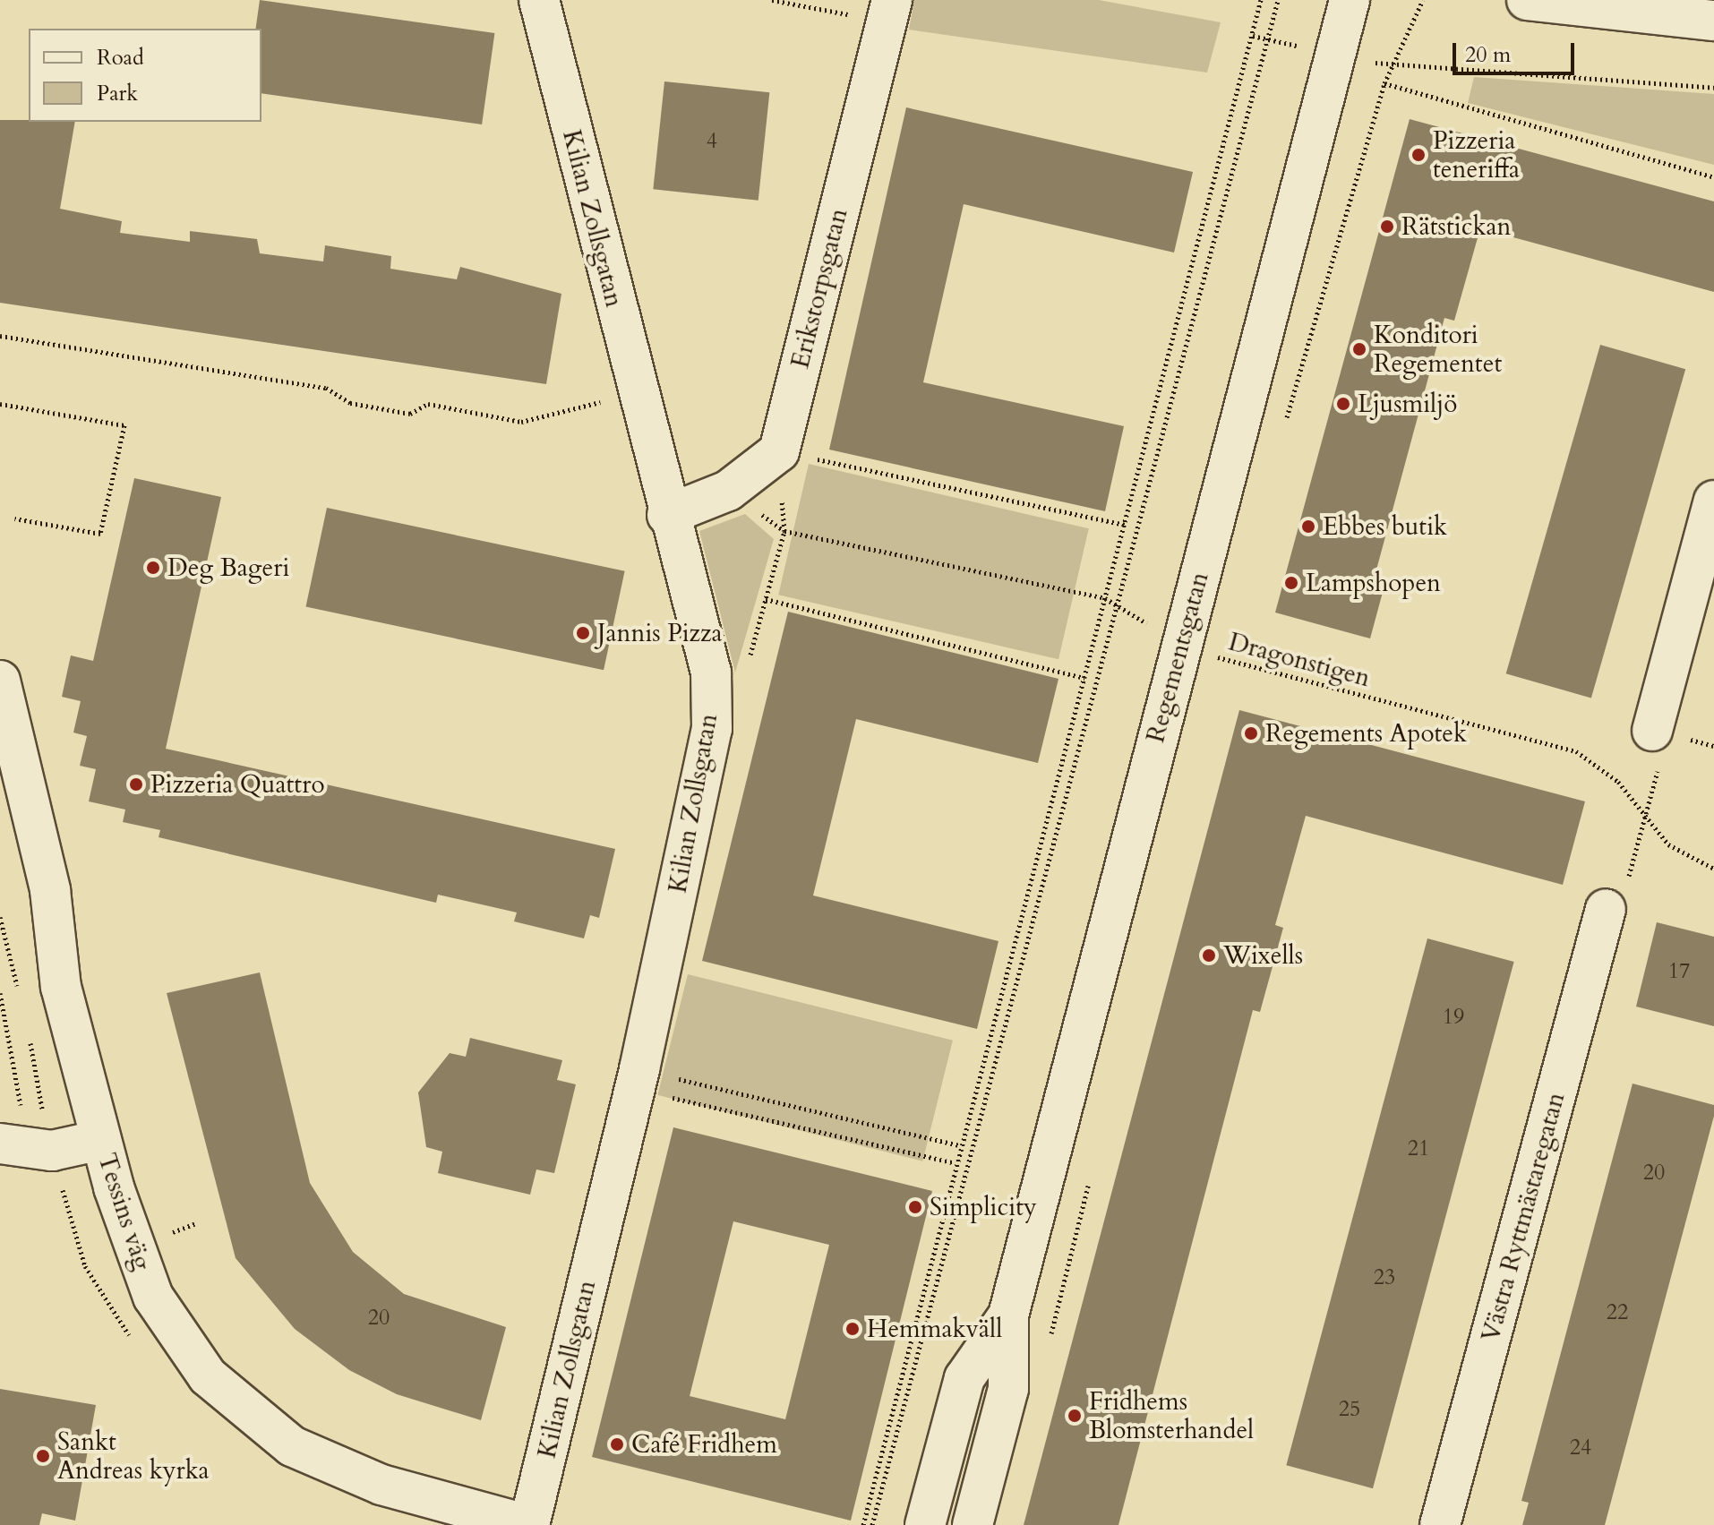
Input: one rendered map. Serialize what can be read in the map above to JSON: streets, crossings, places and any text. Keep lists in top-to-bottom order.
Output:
{
  "streets": {
    "street": [
      "Kilian Zollsgatan",
      "Erikstorpsgatan",
      "Regementsgatan",
      "Tessins väg",
      "Västra Ryttmästaregatan"
    ],
    "path": ["Dragonstigen"]
  },
  "crossings": [
    ["Kilian Zollsgatan", "Tessins väg"],
    ["Regementsgatan", "Dragonstigen"]
  ],
  "places": [
    "Pizzeria teneriffa",
    "Rätstickan",
    "Konditori Regementet",
    "Ljusmiljö",
    "Ebbes butik",
    "Deg Bageri",
    "Lampshopen",
    "Jannis Pizza",
    "Regements Apotek",
    "Pizzeria Quattro",
    "Wixells",
    "Simplicity",
    "Hemmakväll",
    "Fridhems Blomsterhandel",
    "Café Fridhem",
    "Sankt Andreas kyrka"
  ],
  "house_numbers": [
    "4",
    "17",
    "19",
    "21",
    "20",
    "23",
    "22",
    "20",
    "25",
    "24"
  ],
  "legend": ["Road", "Park"],
  "scale_bar": "20 m"
}
